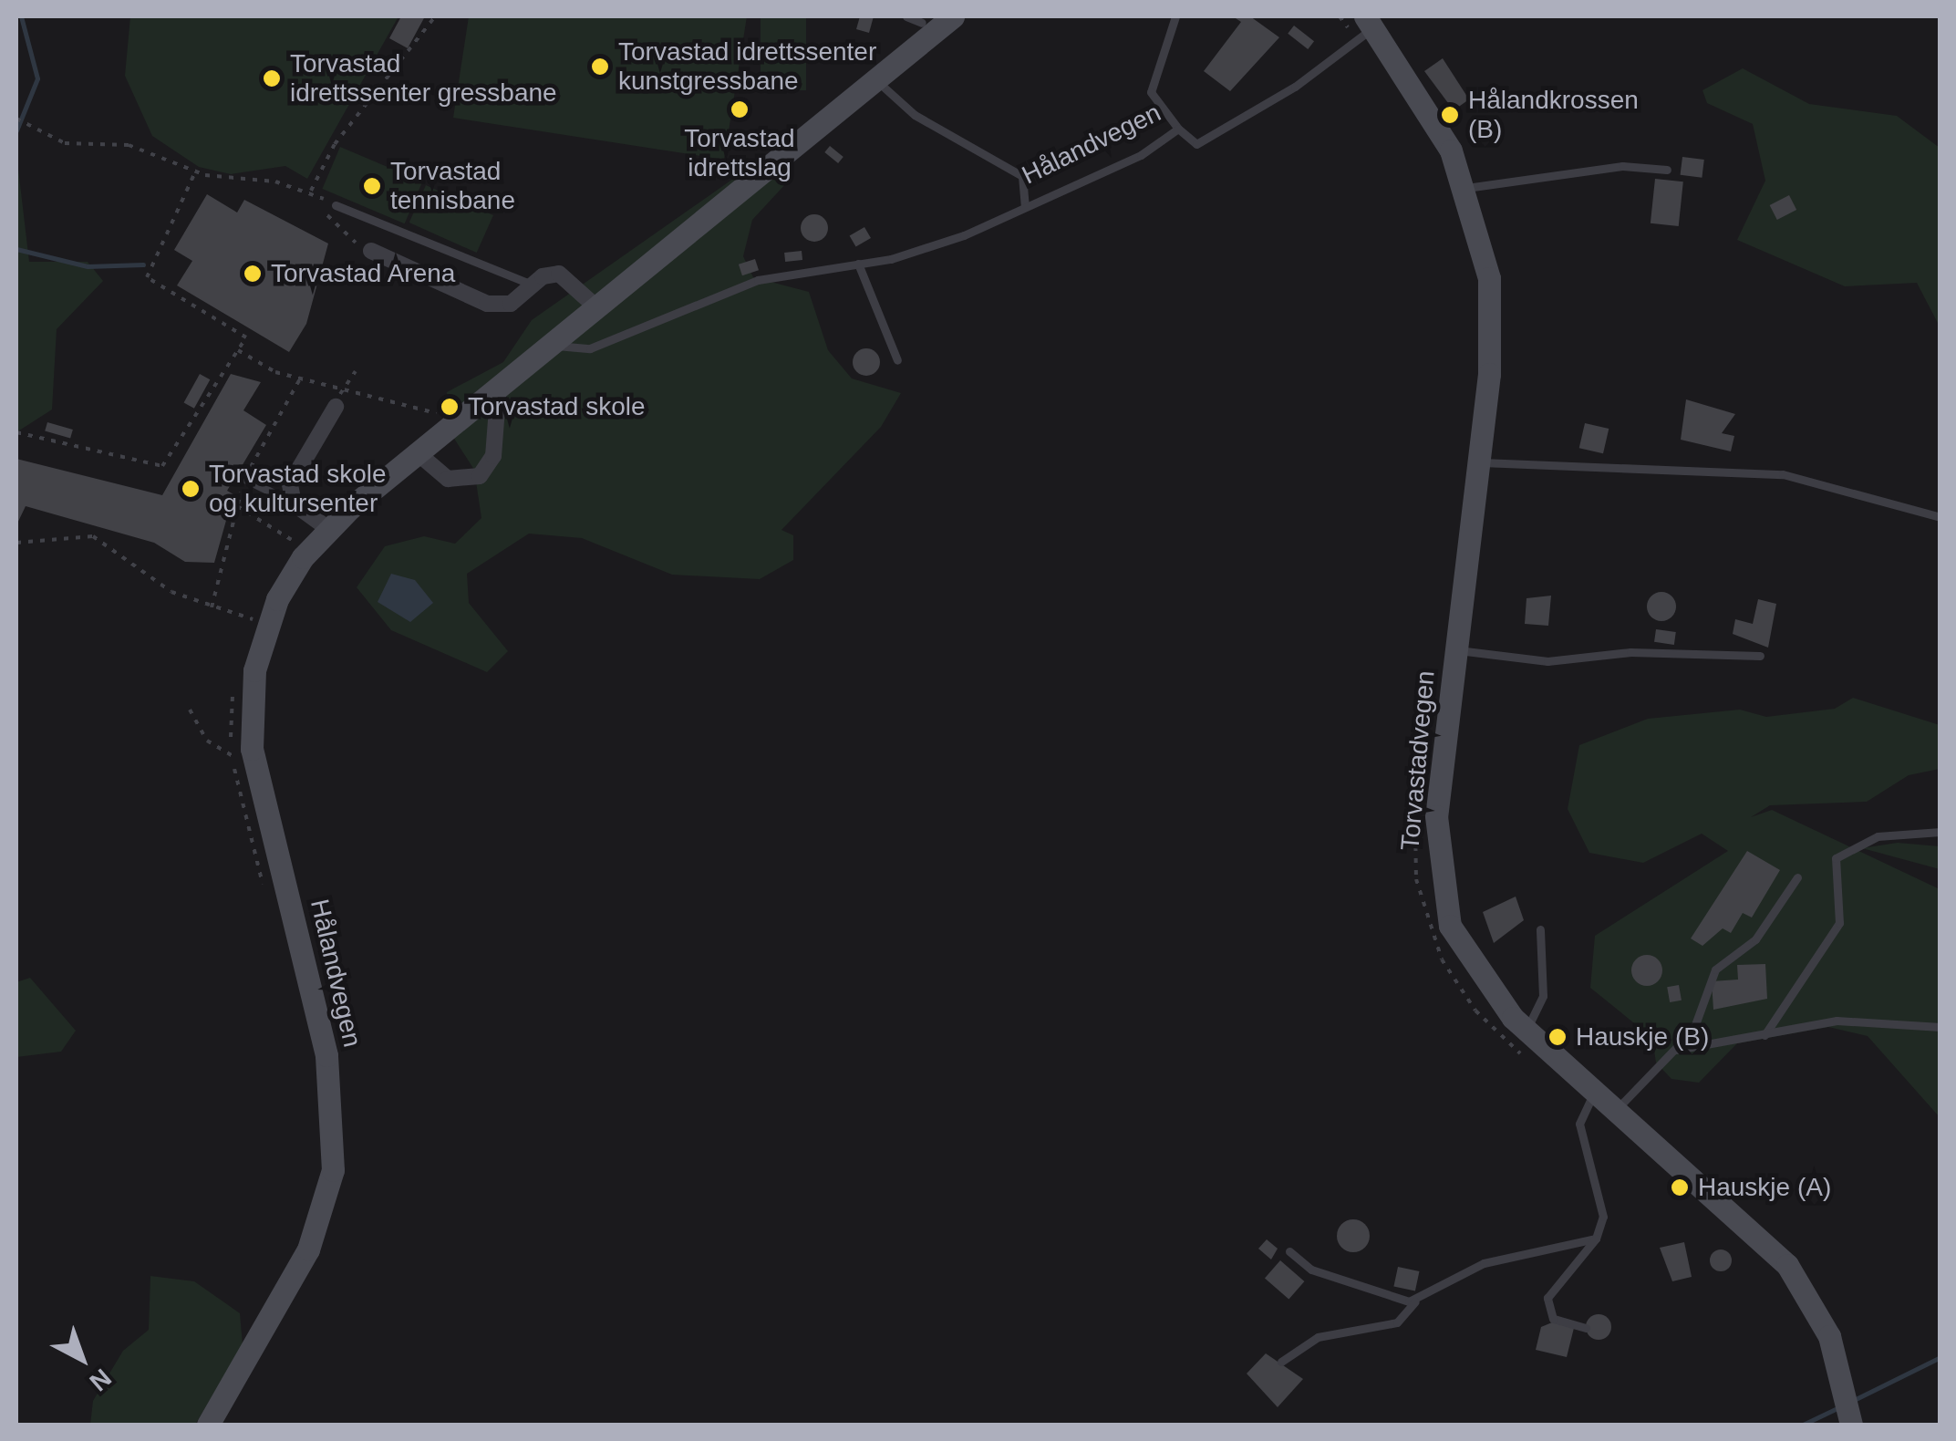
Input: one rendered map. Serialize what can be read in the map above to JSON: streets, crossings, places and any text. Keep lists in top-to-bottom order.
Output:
{
  "streets": {
    "main road": ["Hålandvegen", "Torvastadvegen"]
  },
  "crossings": [
    ["Hålandvegen", "Torvastadvegen"]
  ],
  "places": [
    "Torvastad idrettssenter kunstgressbane",
    "Torvastad idrettssenter gressbane",
    "Torvastad idrettslag",
    "Hålandkrossen (B)",
    "Torvastad tennisbane",
    "Torvastad Arena",
    "Torvastad skole",
    "Torvastad skole og kultursenter",
    "Hauskje (B)",
    "Hauskje (A)"
  ],
  "north": "bottom right"
}
